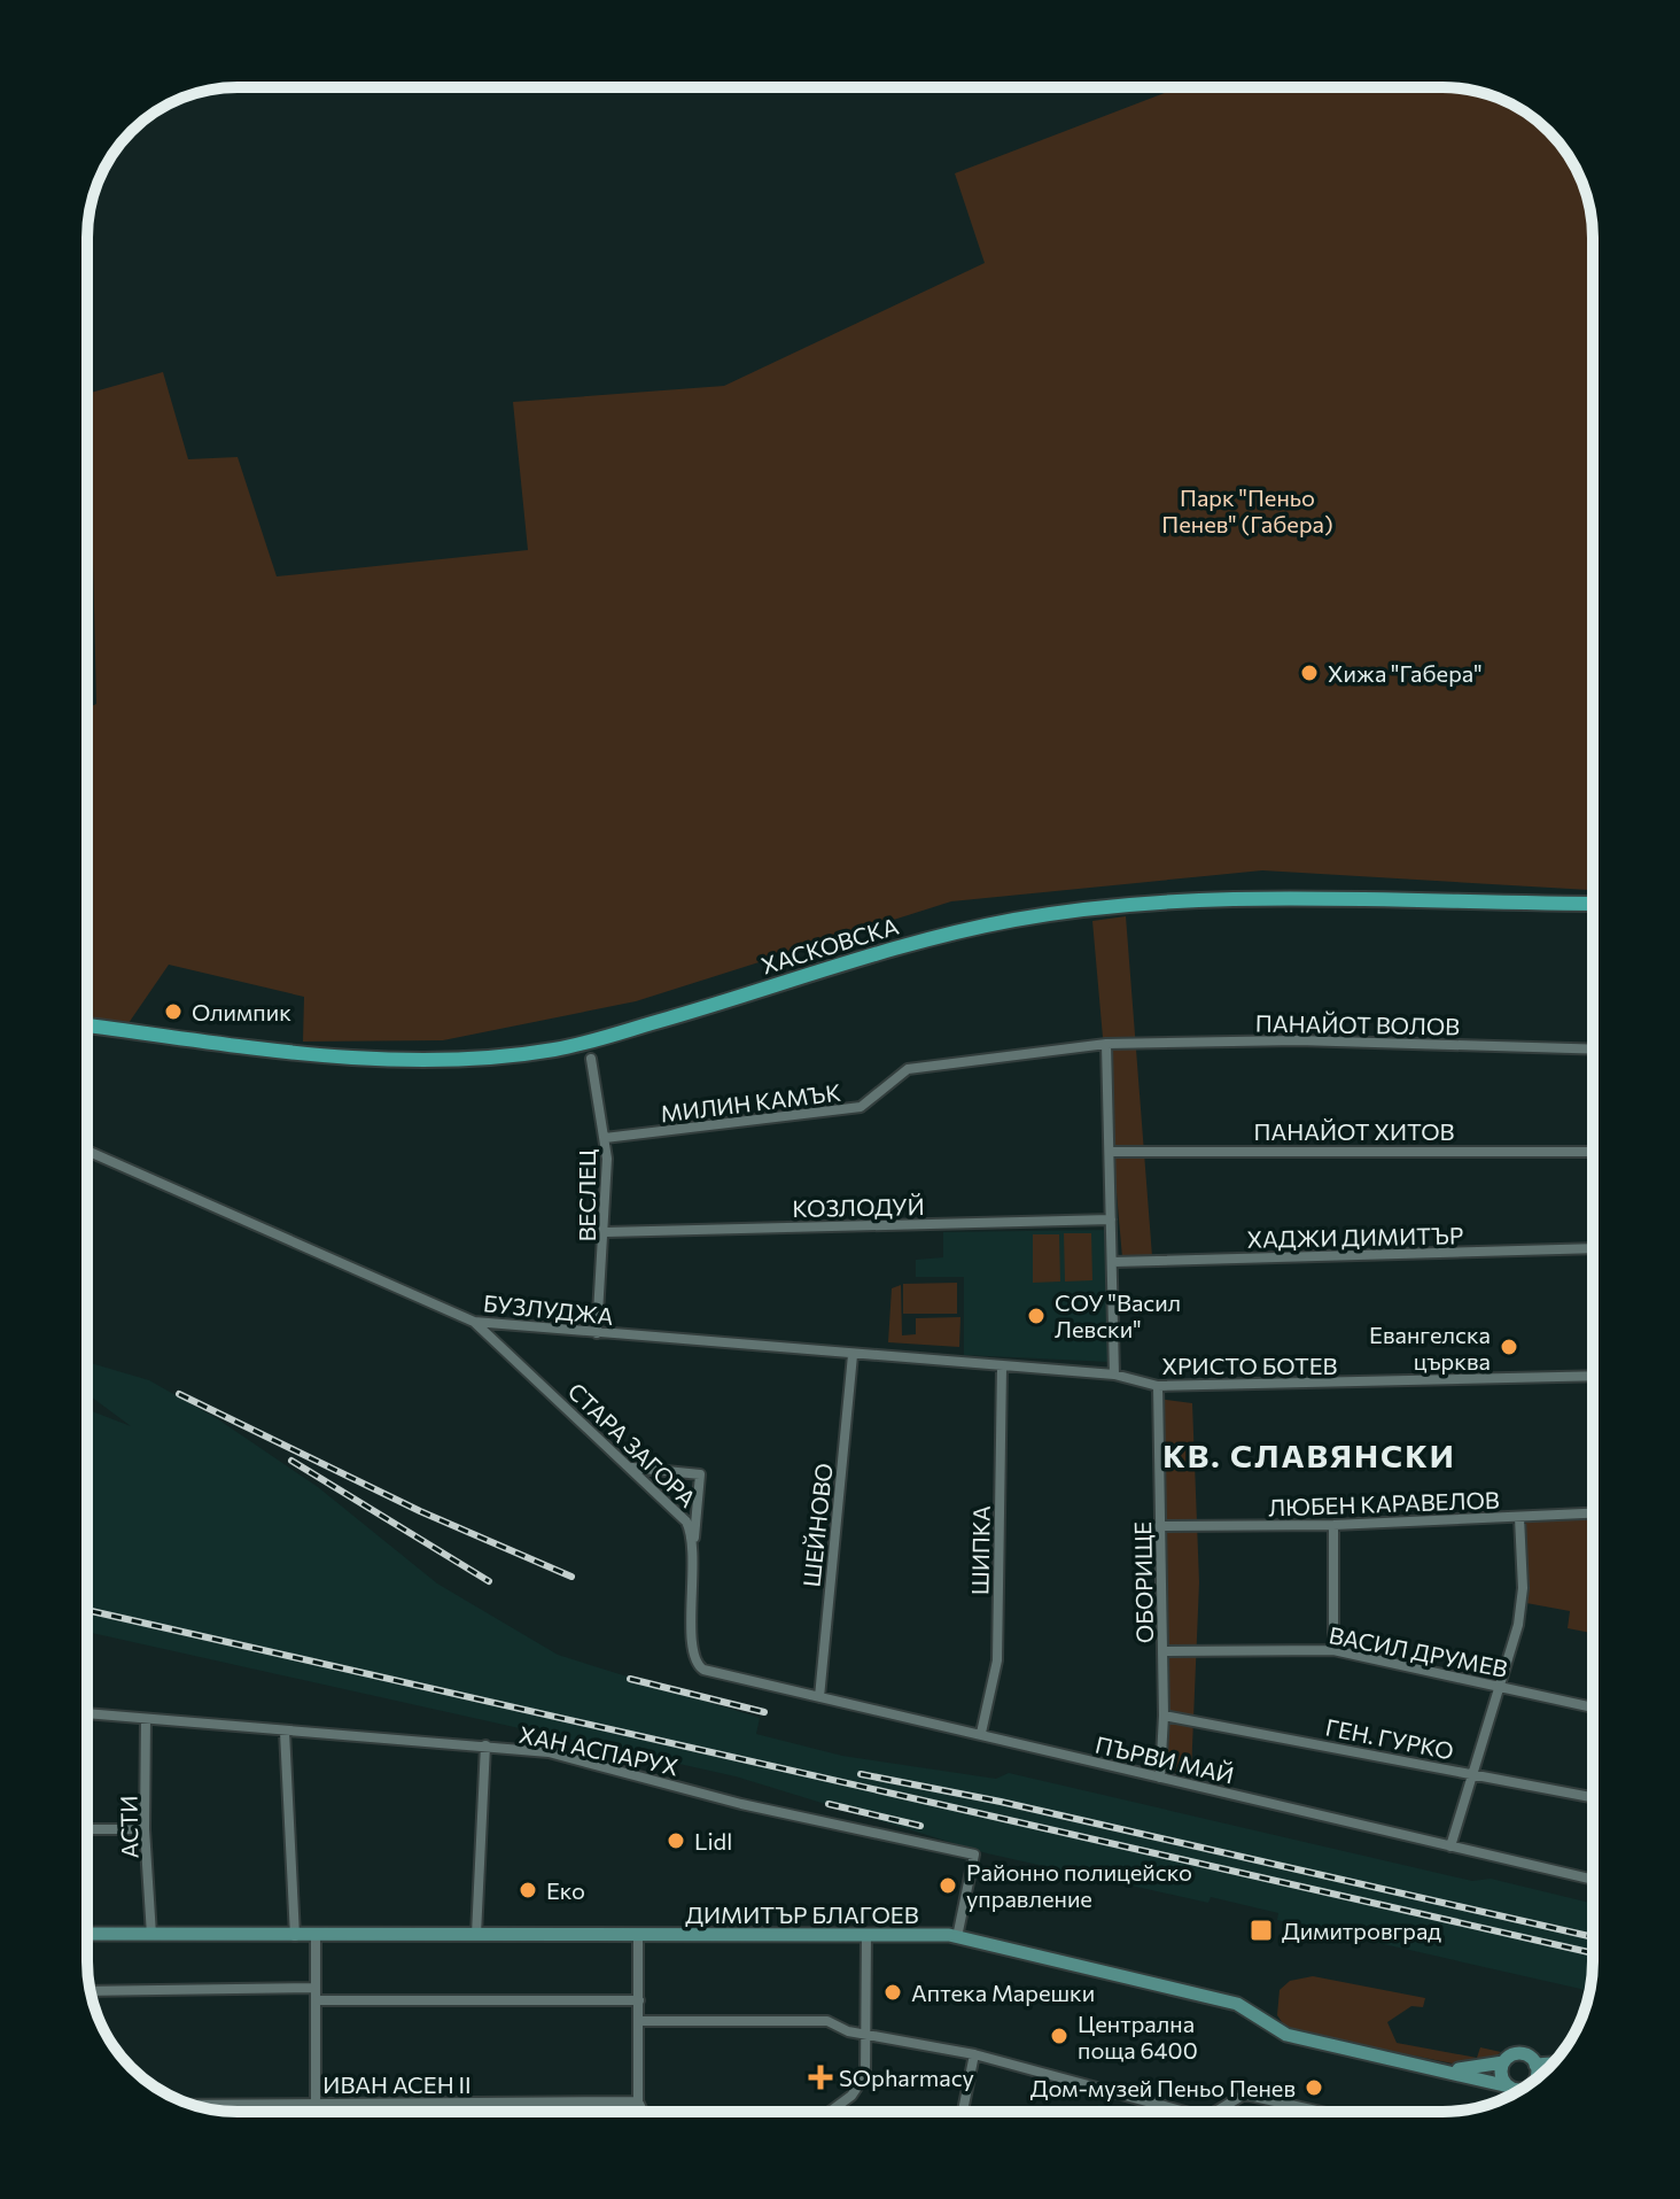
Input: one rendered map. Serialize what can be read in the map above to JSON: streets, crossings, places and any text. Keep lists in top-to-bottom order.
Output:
{
  "streets": {
    "main road": ["ХАСКОВСКА"],
    "street": [
      "ПАНАЙОТ ВОЛОВ",
      "МИЛИН КАМЪК",
      "ПАНАЙОТ ХИТОВ",
      "ВЕСЛЕЦ",
      "КОЗЛОДУЙ",
      "ХАДЖИ ДИМИТЪР",
      "БУЗЛУДЖА",
      "ХРИСТО БОТЕВ",
      "СТАРА ЗАГОРА",
      "ЛЮБЕН КАРАВЕЛОВ",
      "ШЕЙНОВО",
      "ШИПКА",
      "ОБОРИЩЕ",
      "ВАСИЛ ДРУМЕВ",
      "ГЕН. ГУРКО",
      "ХАН АСПАРУХ",
      "ПЪРВИ МАЙ",
      "АСТИ",
      "ДИМИТЪР БЛАГОЕВ",
      "ИВАН АСЕН II"
    ]
  },
  "crossings": [
    ["ПАНАЙОТ ВОЛОВ", "МИЛИН КАМЪК"],
    ["МИЛИН КАМЪК", "ВЕСЛЕЦ"],
    ["ВЕСЛЕЦ", "КОЗЛОДУЙ"],
    ["ВЕСЛЕЦ", "БУЗЛУДЖА"],
    ["БУЗЛУДЖА", "ХРИСТО БОТЕВ"],
    ["БУЗЛУДЖА", "СТАРА ЗАГОРА"],
    ["БУЗЛУДЖА", "ШЕЙНОВО"],
    ["БУЗЛУДЖА", "ШИПКА"],
    ["ХРИСТО БОТЕВ", "ШИПКА"],
    ["ХРИСТО БОТЕВ", "ОБОРИЩЕ"],
    ["СТАРА ЗАГОРА", "ПЪРВИ МАЙ"],
    ["ЛЮБЕН КАРАВЕЛОВ", "ОБОРИЩЕ"],
    ["ШЕЙНОВО", "ПЪРВИ МАЙ"],
    ["ШИПКА", "ПЪРВИ МАЙ"],
    ["ОБОРИЩЕ", "ВАСИЛ ДРУМЕВ"],
    ["ОБОРИЩЕ", "ГЕН. ГУРКО"],
    ["ОБОРИЩЕ", "ПЪРВИ МАЙ"],
    ["ХАН АСПАРУХ", "АСТИ"],
    ["ХАН АСПАРУХ", "ДИМИТЪР БЛАГОЕВ"],
    ["АСТИ", "ДИМИТЪР БЛАГОЕВ"]
  ],
  "districts": ["КВ. СЛАВЯНСКИ"],
  "parks": ["Парк \"Пеньо Пенев\" (Габера)"],
  "places": {
    "other": [
      "Хижа \"Габера\"",
      "Олимпик",
      "СОУ \"Васил Левски\"",
      "Евангелска църква",
      "Lidl",
      "Районно полицейско управление",
      "Еко",
      "Аптека Марешки",
      "Централна поща 6400",
      "Дом-музей Пеньо Пенев"
    ],
    "transit": ["Димитровград"],
    "health": ["SOpharmacy"]
  }
}
